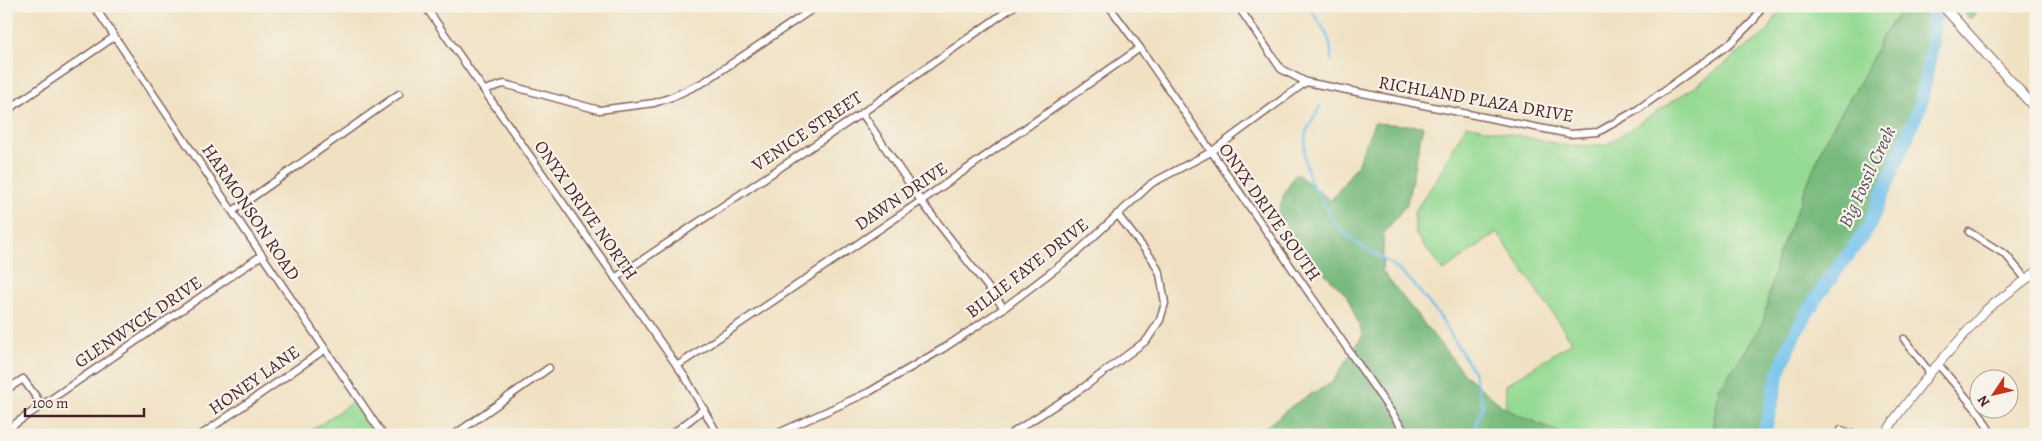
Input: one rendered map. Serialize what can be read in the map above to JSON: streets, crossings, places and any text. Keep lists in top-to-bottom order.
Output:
{
  "streets": {
    "street": [
      "RICHLAND PLAZA DRIVE",
      "VENICE STREET",
      "DAWN DRIVE",
      "ONYX DRIVE NORTH",
      "HARMONSON ROAD",
      "ONYX DRIVE SOUTH",
      "BILLIE FAYE DRIVE",
      "GLENWYCK DRIVE",
      "HONEY LANE"
    ]
  },
  "crossings": [
    ["RICHLAND PLAZA DRIVE", "BILLIE FAYE DRIVE"],
    ["VENICE STREET", "ONYX DRIVE NORTH"],
    ["DAWN DRIVE", "ONYX DRIVE NORTH"],
    ["DAWN DRIVE", "ONYX DRIVE SOUTH"],
    ["HARMONSON ROAD", "GLENWYCK DRIVE"],
    ["HARMONSON ROAD", "HONEY LANE"],
    ["ONYX DRIVE SOUTH", "BILLIE FAYE DRIVE"]
  ],
  "water": ["Big Fossil Creek"],
  "scale_bar": "100 m",
  "north": "bottom left"
}
